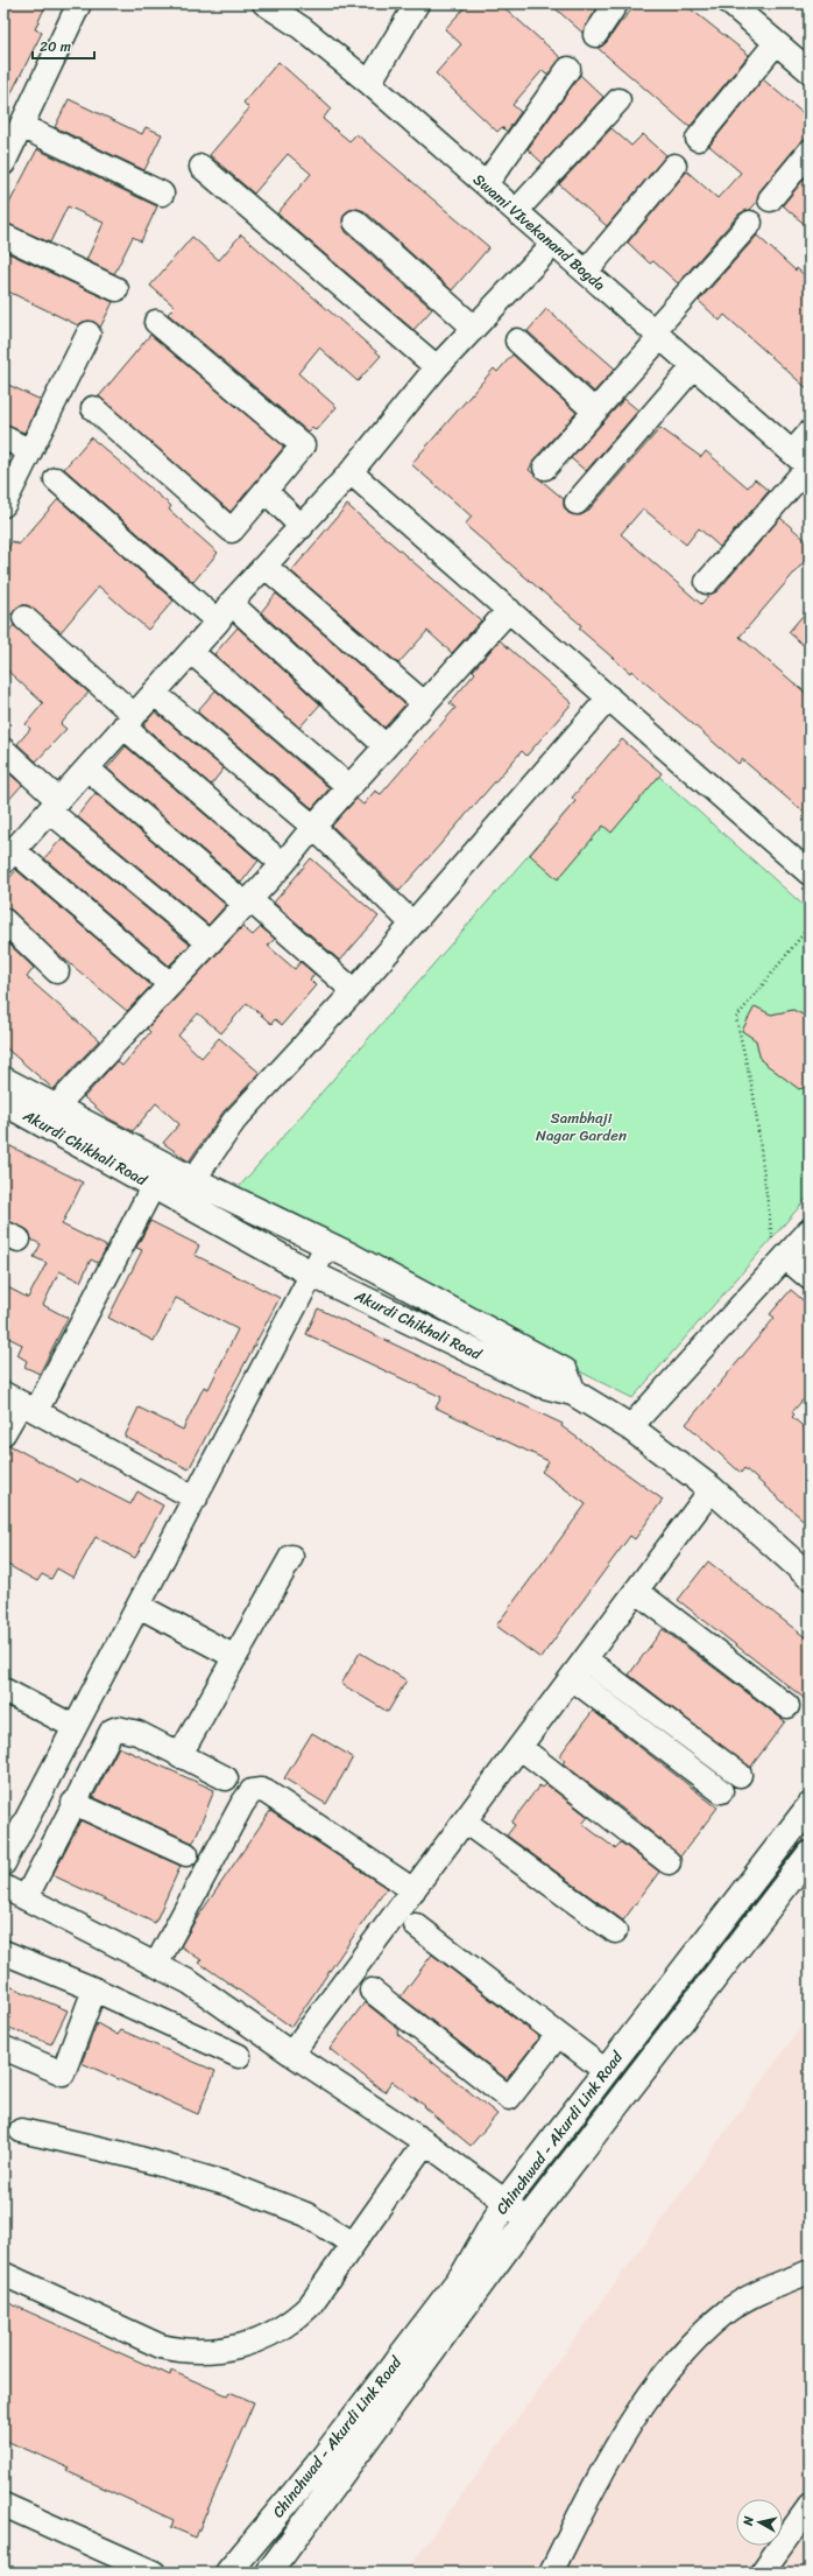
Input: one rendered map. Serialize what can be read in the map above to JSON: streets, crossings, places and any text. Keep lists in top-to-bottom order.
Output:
{
  "streets": {
    "main road": ["Akurdi Chikhali Road", "Chinchwad - Akurdi Link Road"],
    "street": ["Swami VIvekanand Bogda"]
  },
  "parks": ["Sambhaji Nagar Garden"],
  "scale_bar": "20 m",
  "north": "left"
}
